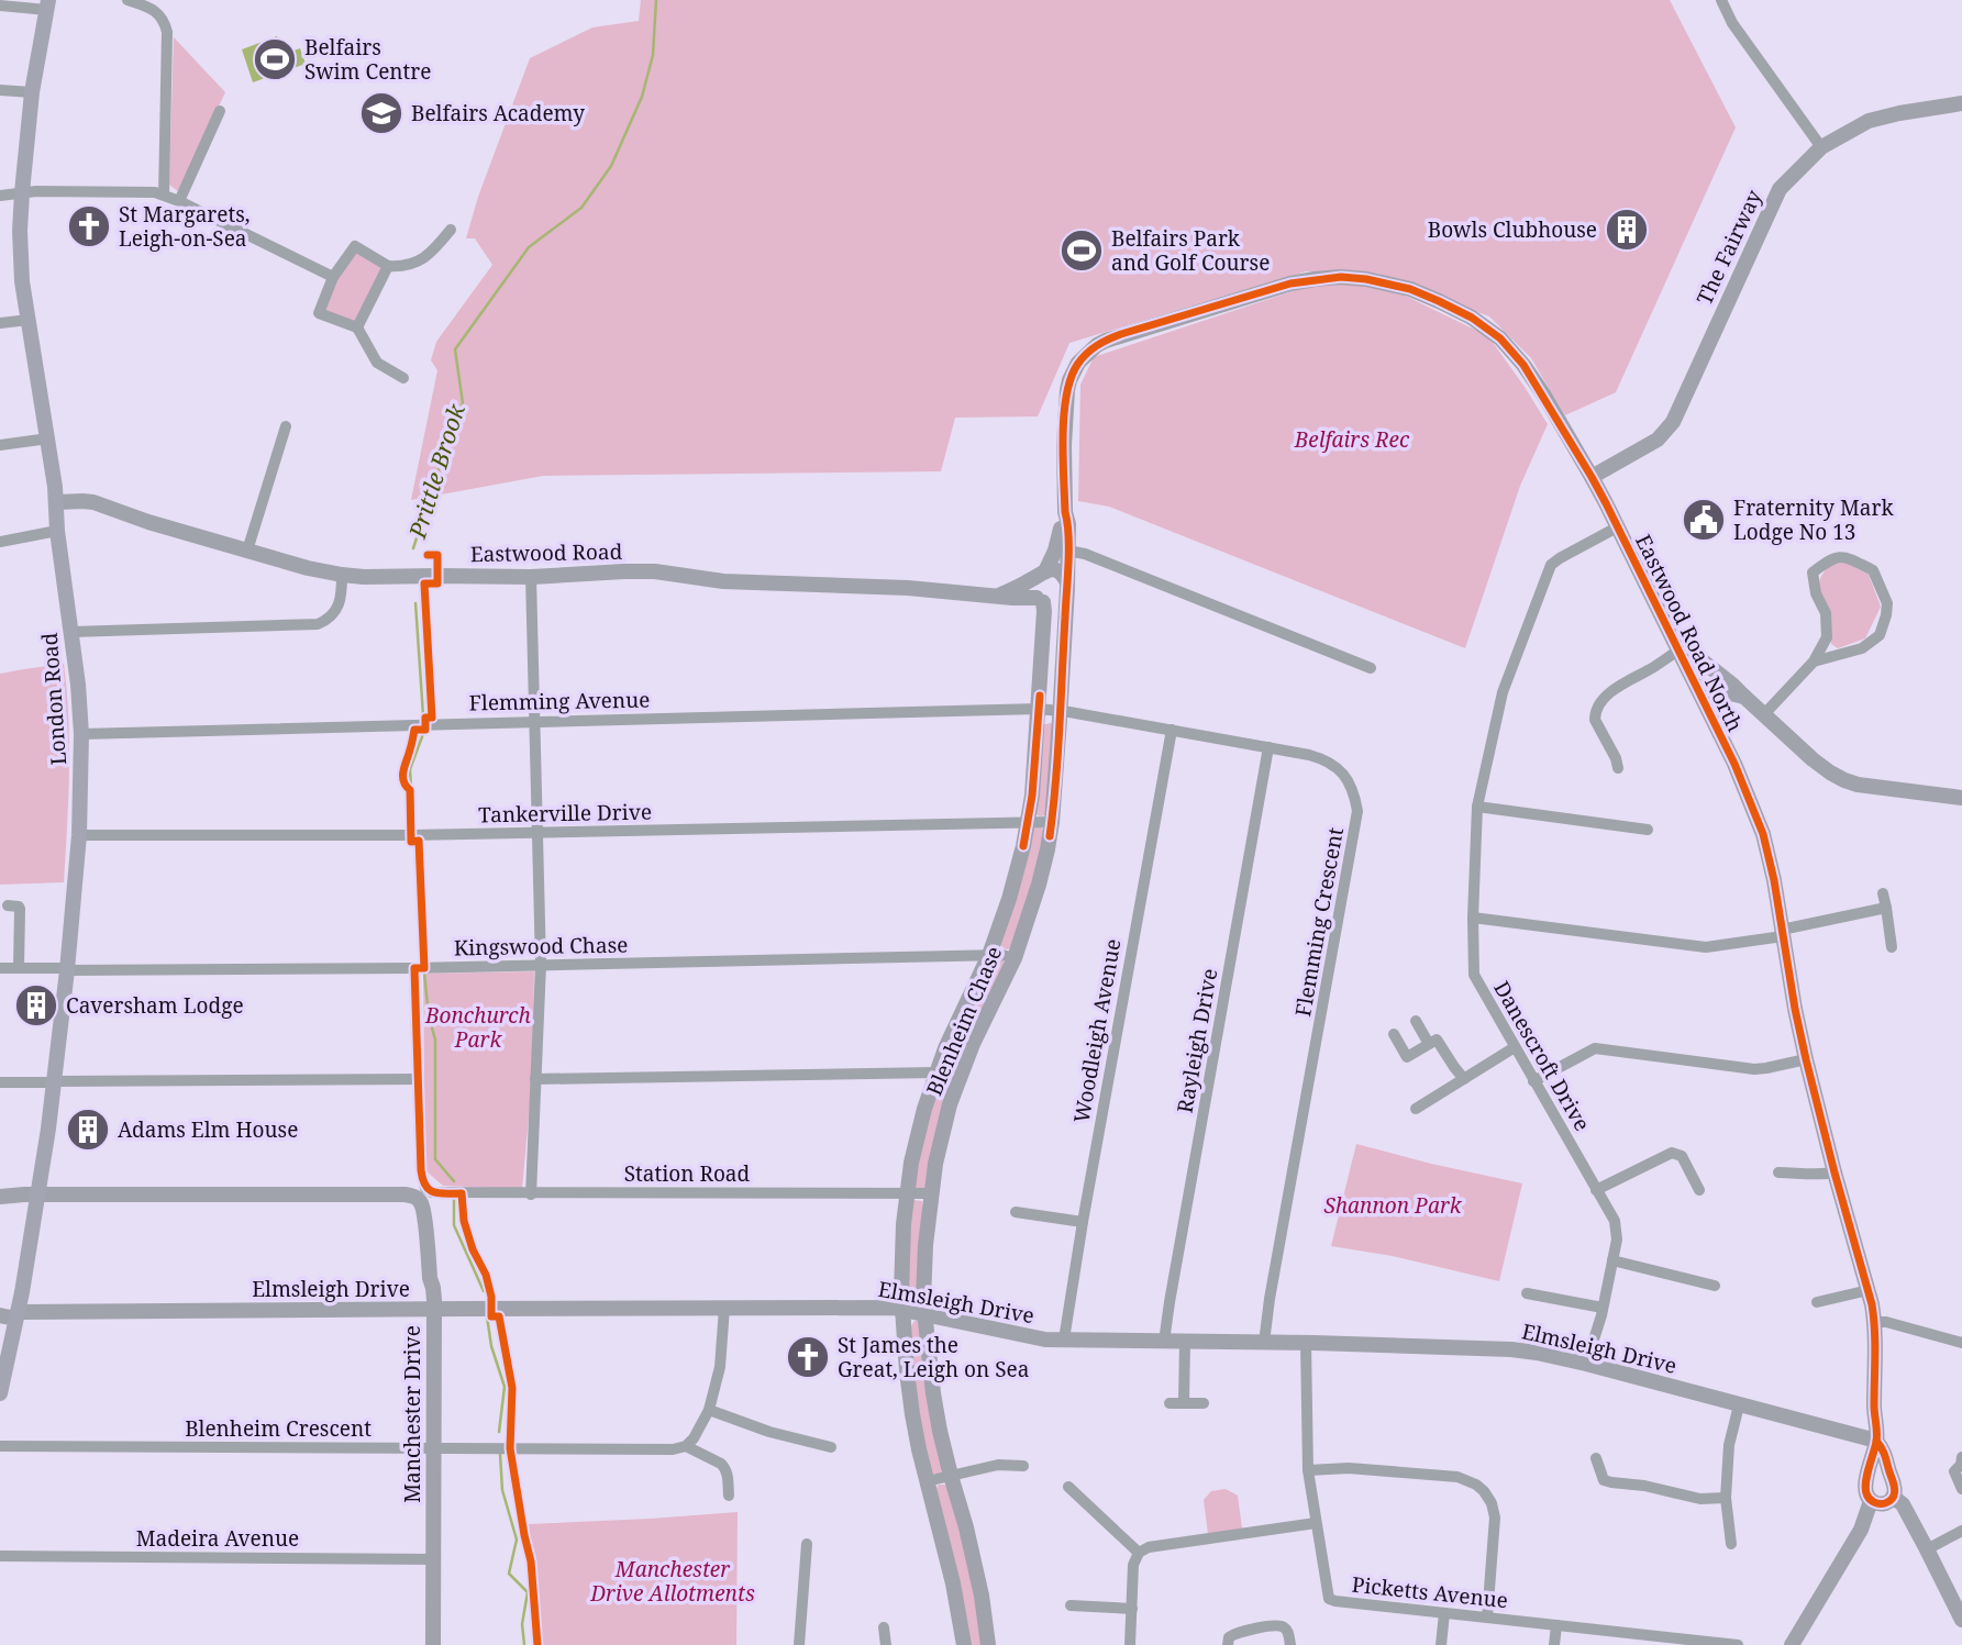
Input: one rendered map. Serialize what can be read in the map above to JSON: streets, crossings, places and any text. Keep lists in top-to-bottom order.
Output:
{
  "streets": {
    "main road": ["London Road"],
    "street": [
      "The Fairway",
      "Eastwood Road",
      "Eastwood Road North",
      "Flemming Avenue",
      "Tankerville Drive",
      "Flemming Crescent",
      "Kingswood Chase",
      "Blenheim Chase",
      "Woodleigh Avenue",
      "Rayleigh Drive",
      "Danescroft Drive",
      "Station Road",
      "Elmsleigh Drive",
      "Manchester Drive",
      "Blenheim Crescent",
      "Madeira Avenue",
      "Picketts Avenue"
    ]
  },
  "crossings": [
    ["The Fairway", "Eastwood Road North"],
    ["Eastwood Road", "London Road"],
    ["Eastwood Road", "Blenheim Chase"],
    ["Eastwood Road North", "Danescroft Drive"],
    ["Eastwood Road North", "Elmsleigh Drive"],
    ["London Road", "Flemming Avenue"],
    ["London Road", "Tankerville Drive"],
    ["London Road", "Kingswood Chase"],
    ["London Road", "Elmsleigh Drive"],
    ["London Road", "Manchester Drive"],
    ["Flemming Avenue", "Flemming Crescent"],
    ["Flemming Avenue", "Blenheim Chase"],
    ["Tankerville Drive", "Blenheim Chase"],
    ["Flemming Crescent", "Blenheim Chase"],
    ["Flemming Crescent", "Woodleigh Avenue"],
    ["Flemming Crescent", "Rayleigh Drive"],
    ["Flemming Crescent", "Elmsleigh Drive"],
    ["Kingswood Chase", "Blenheim Chase"],
    ["Blenheim Chase", "Station Road"],
    ["Blenheim Chase", "Elmsleigh Drive"],
    ["Woodleigh Avenue", "Elmsleigh Drive"],
    ["Rayleigh Drive", "Elmsleigh Drive"],
    ["Danescroft Drive", "Elmsleigh Drive"],
    ["Elmsleigh Drive", "Manchester Drive"],
    ["Elmsleigh Drive", "Picketts Avenue"],
    ["Manchester Drive", "Blenheim Crescent"],
    ["Manchester Drive", "Madeira Avenue"]
  ],
  "water": ["Prittle Brook"],
  "parks": [
    "Belfairs Rec",
    "Bonchurch Park",
    "Shannon Park",
    "Manchester Drive Allotments"
  ],
  "places": {
    "sports": ["Belfairs Swim Centre", "Belfairs Park and Golf Course"],
    "school or university": ["Belfairs Academy"],
    "church": ["St Margarets, Leigh-on-Sea", "St James the Great, Leigh on Sea"],
    "building": ["Bowls Clubhouse", "Caversham Lodge", "Adams Elm House"],
    "public building": ["Fraternity Mark Lodge No 13"]
  }
}
